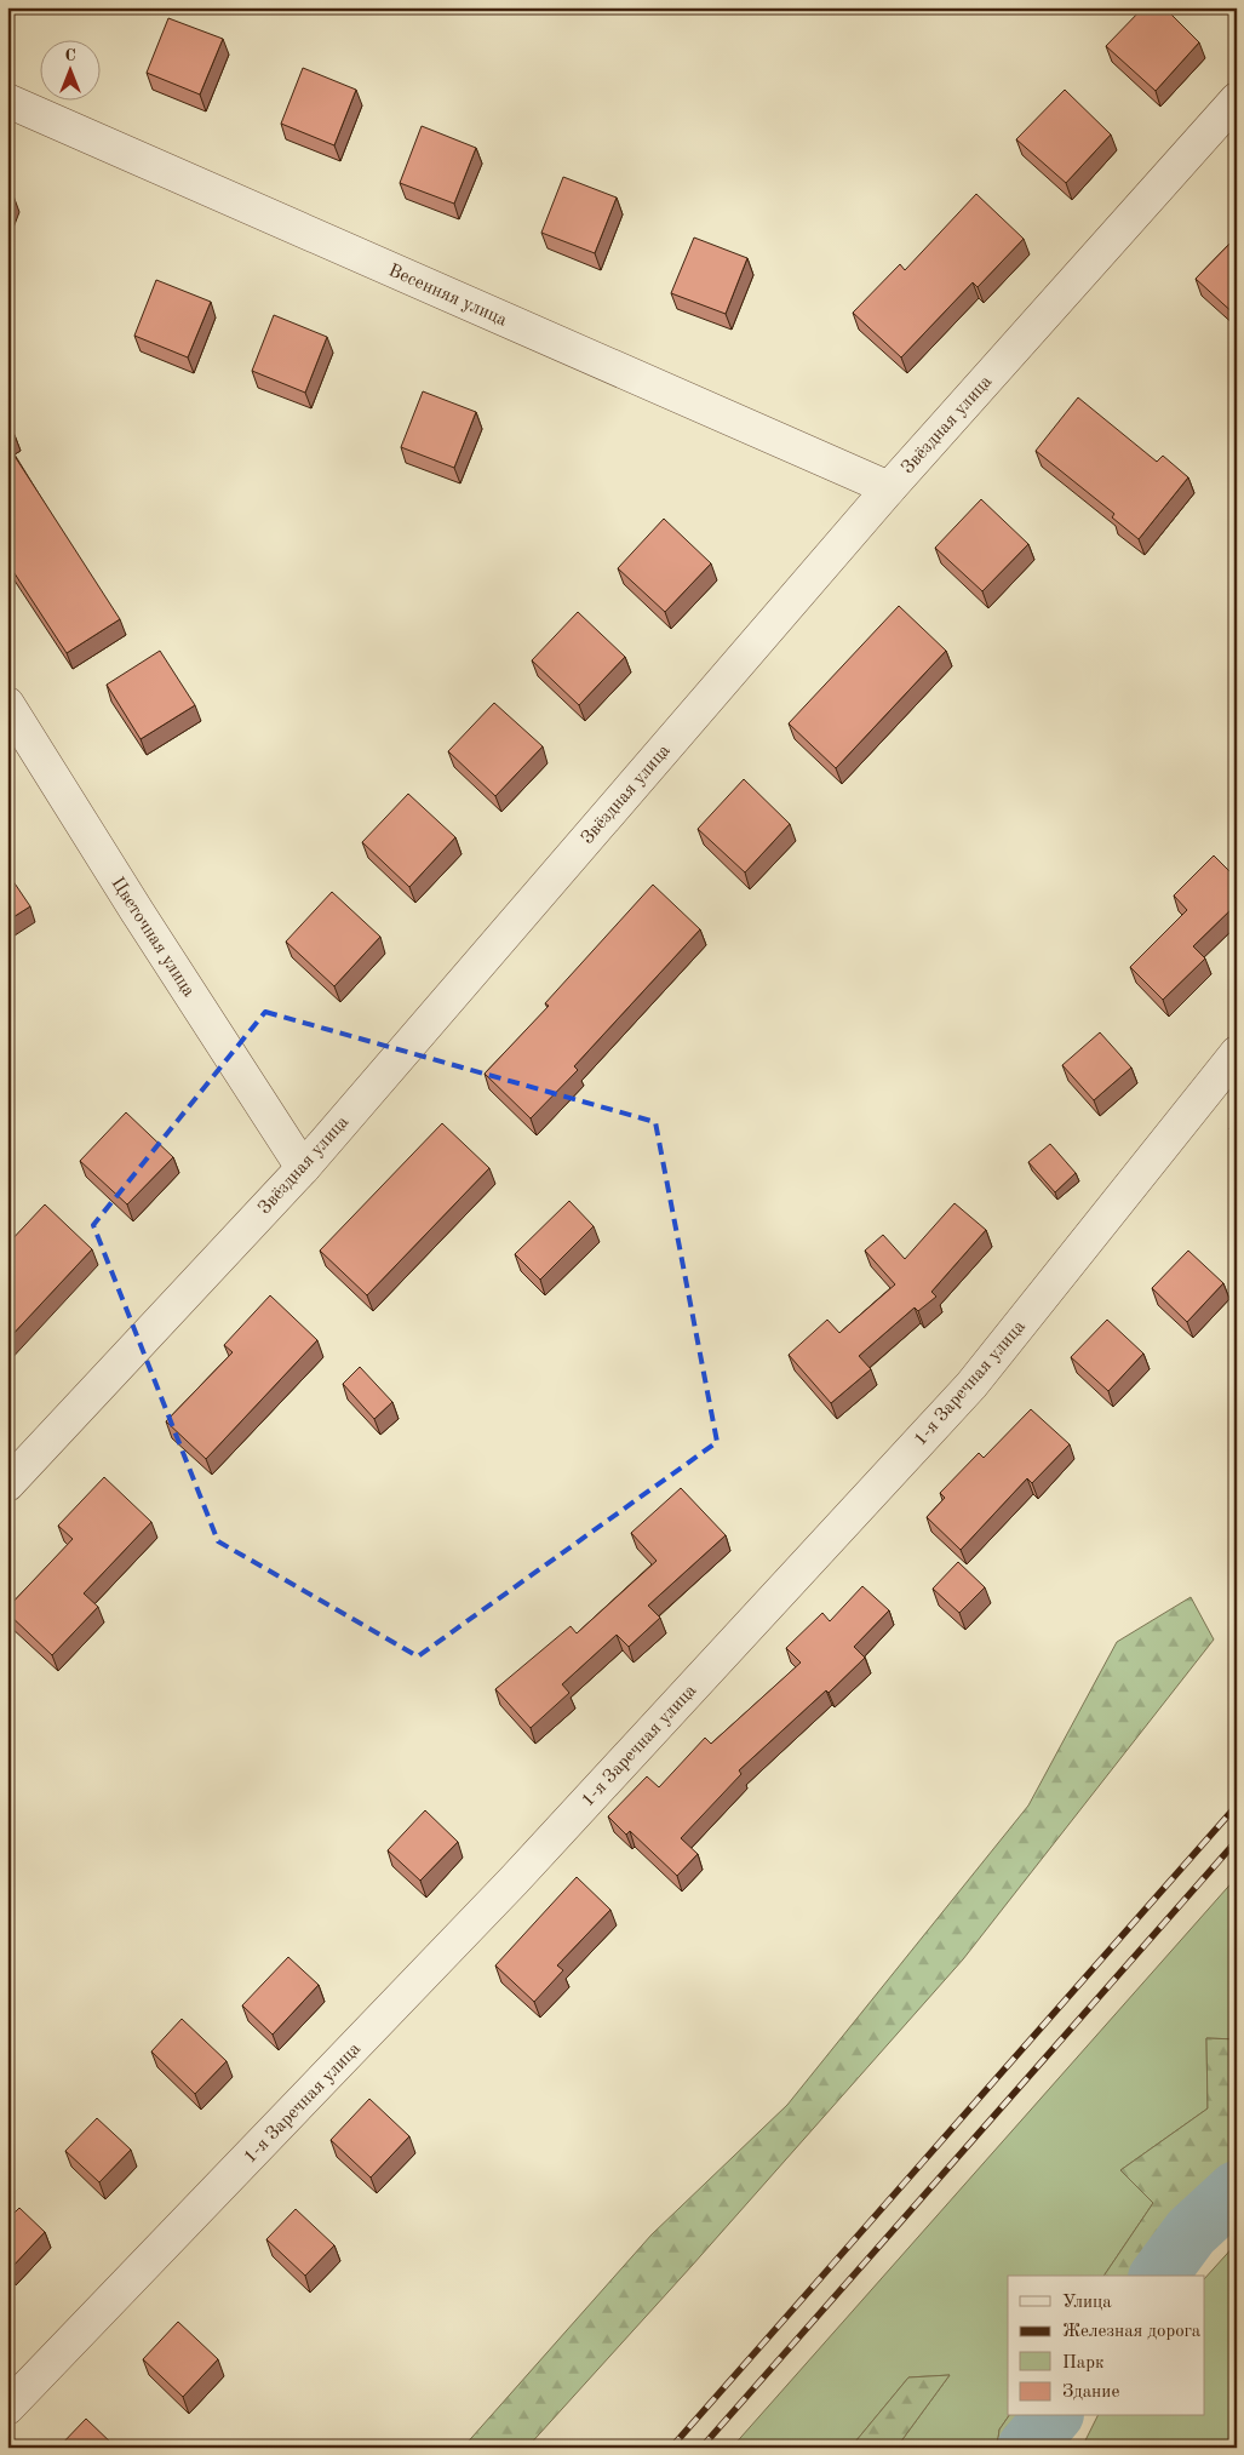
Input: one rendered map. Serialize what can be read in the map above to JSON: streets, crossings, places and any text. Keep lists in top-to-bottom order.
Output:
{
  "streets": {
    "street": [
      "Весенняя улица",
      "Звёздная улица",
      "Цветочная улица",
      "1-я Заречная улица"
    ]
  },
  "crossings": [
    ["Весенняя улица", "Звёздная улица"],
    ["Звёздная улица", "Цветочная улица"]
  ],
  "legend": [
    "Улица",
    "Железная дорога",
    "Парк",
    "Здание"
  ],
  "north": "top"
}
